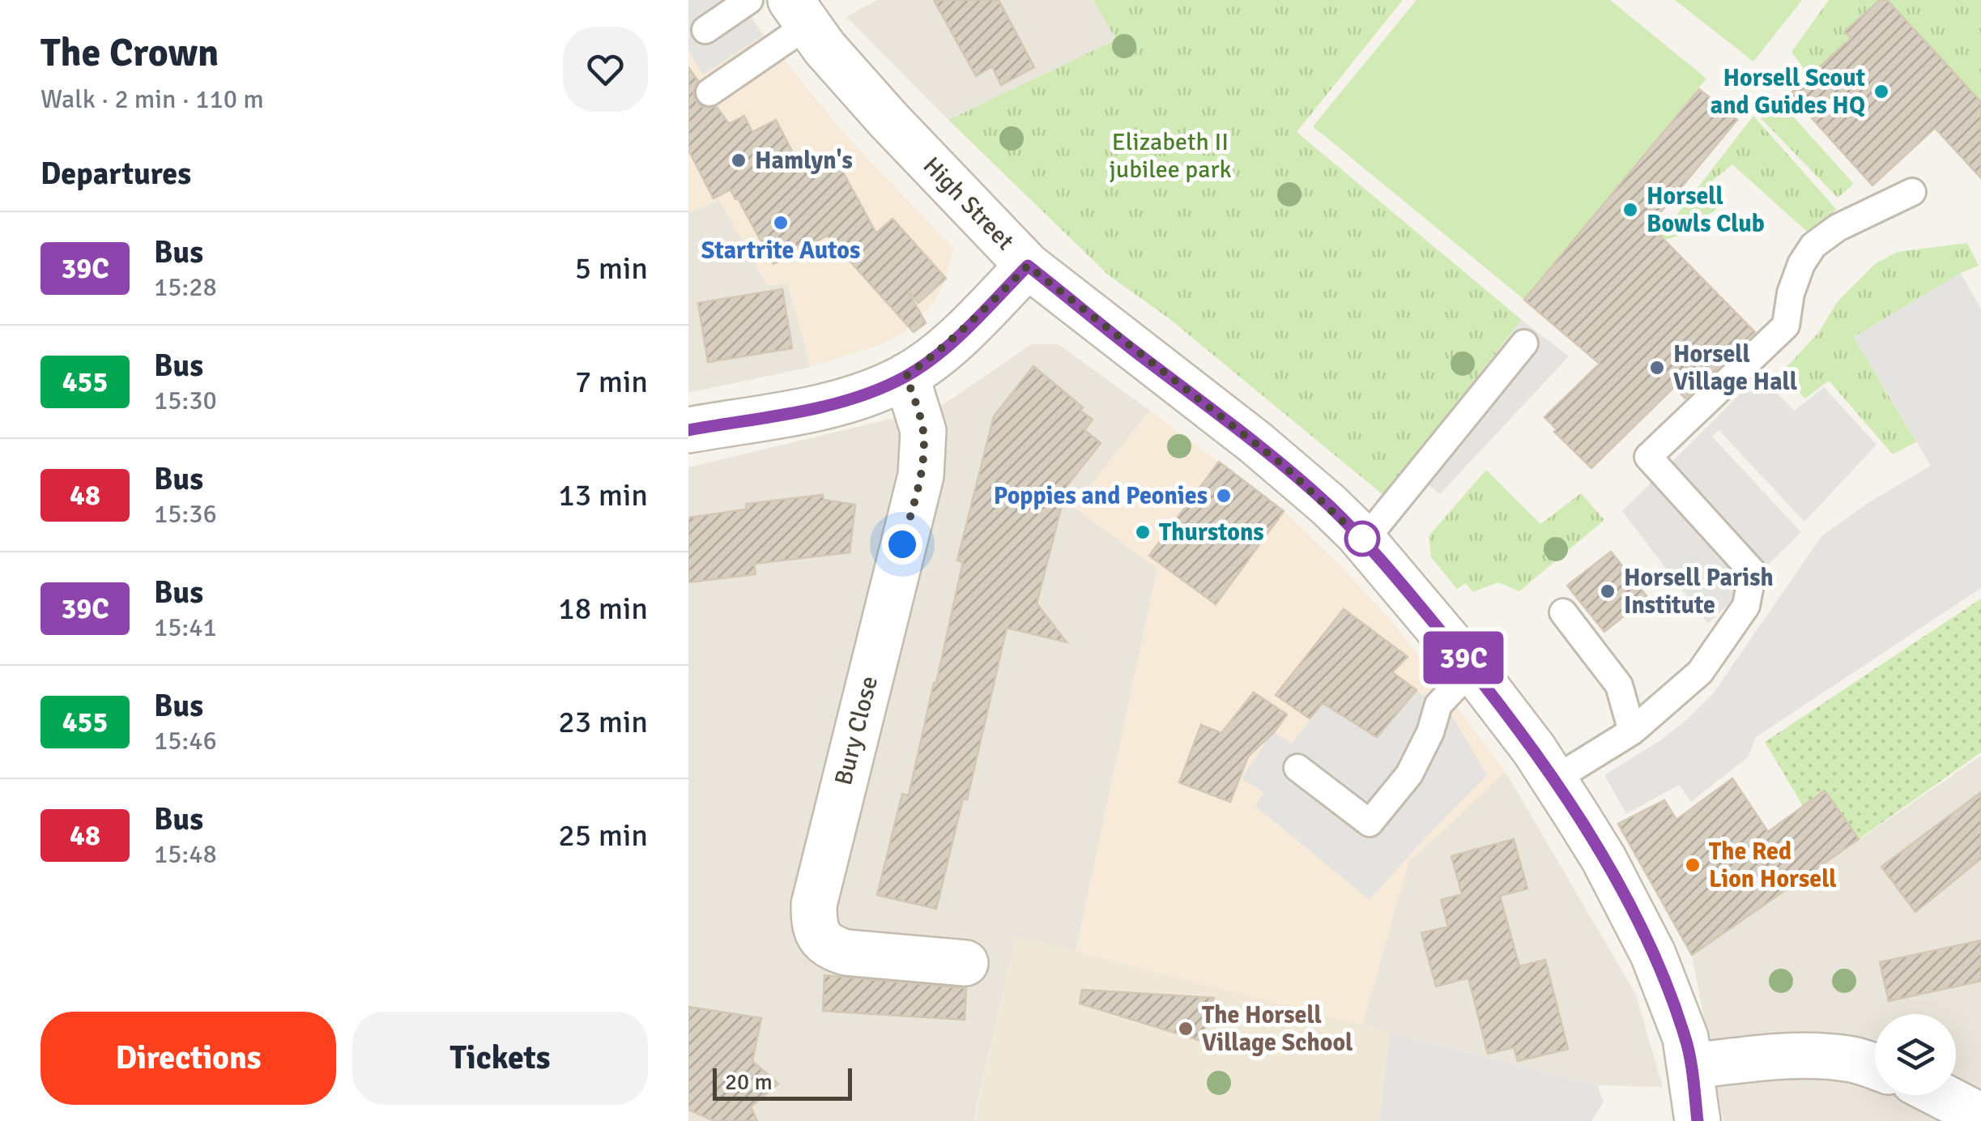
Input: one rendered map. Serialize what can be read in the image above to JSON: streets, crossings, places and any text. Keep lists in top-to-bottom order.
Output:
{
  "streets": {
    "street": ["High Street", "Bury Close"]
  },
  "parks": ["Elizabeth II jubilee park"],
  "places": [
    "Horsell Scout and Guides HQ",
    "Hamlyn's",
    "Horsell Bowls Club",
    "Startrite Autos",
    "Horsell Village Hall",
    "Poppies and Peonies",
    "Thurstons",
    "Horsell Parish Institute",
    "The Red Lion Horsell",
    "The Horsell Village School"
  ],
  "lines": ["bus line 39C"],
  "scale_bar": "20 m",
  "page": {
    "heading": [
      ["The Crown", "Walk · 2 min · 110 m"],
      "Departures"
    ],
    "on_map": "39C",
    "list": [
      {
        "mark": "39C",
        "name": "Bus",
        "note": "15:28",
        "value": "5 min"
      },
      {
        "mark": "455",
        "name": "Bus",
        "note": "15:30",
        "value": "7 min"
      },
      {
        "mark": "48",
        "name": "Bus",
        "note": "15:36",
        "value": "13 min"
      },
      {
        "mark": "39C",
        "name": "Bus",
        "note": "15:41",
        "value": "18 min"
      },
      {
        "mark": "455",
        "name": "Bus",
        "note": "15:46",
        "value": "23 min"
      },
      {
        "mark": "48",
        "name": "Bus",
        "note": "15:48",
        "value": "25 min"
      }
    ],
    "buttons": ["Directions", "Tickets"],
    "scale": "20 m"
  }
}
